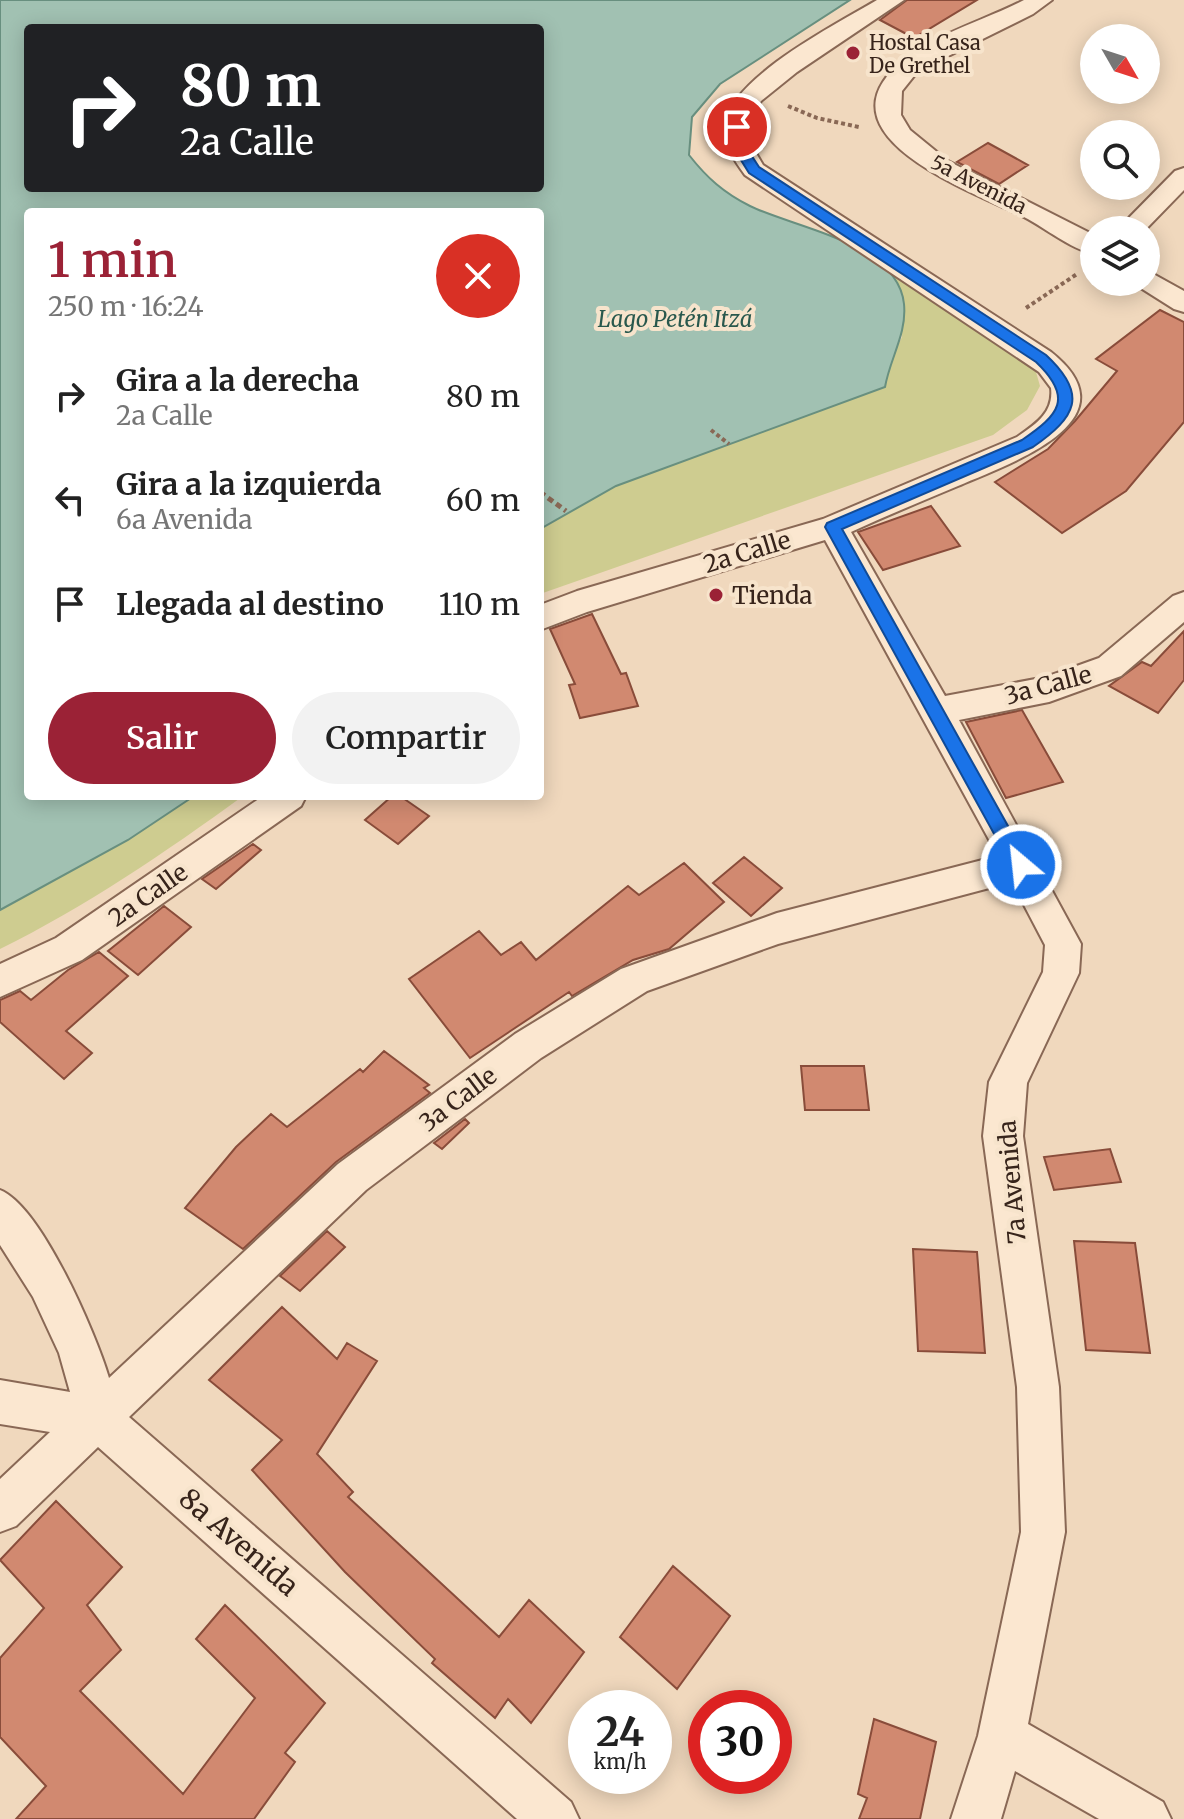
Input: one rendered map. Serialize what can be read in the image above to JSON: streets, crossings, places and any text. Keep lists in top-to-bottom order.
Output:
{
  "streets": {
    "street": [
      "5a Avenida",
      "2a Calle",
      "3a Calle",
      "7a Avenida",
      "8a Avenida"
    ]
  },
  "crossings": [
    ["2a Calle", "7a Avenida"],
    ["3a Calle", "7a Avenida"],
    ["3a Calle", "8a Avenida"]
  ],
  "water": ["Lago Petén Itzá"],
  "places": ["Hostal Casa De Grethel", "Tienda"],
  "north": "bottom right",
  "page": {
    "turn": ["80 m", "2a Calle"],
    "heading": ["1 min", "250 m · 16:24"],
    "list": [
      {
        "name": "Gira a la derecha",
        "note": "2a Calle",
        "value": "80 m"
      },
      {
        "name": "Gira a la izquierda",
        "note": "6a Avenida",
        "value": "60 m"
      },
      {
        "name": "Llegada al destino",
        "value": "110 m"
      }
    ],
    "buttons": ["Salir", "Compartir"],
    "speed": "24 km/h",
    "limit": "30"
  }
}
